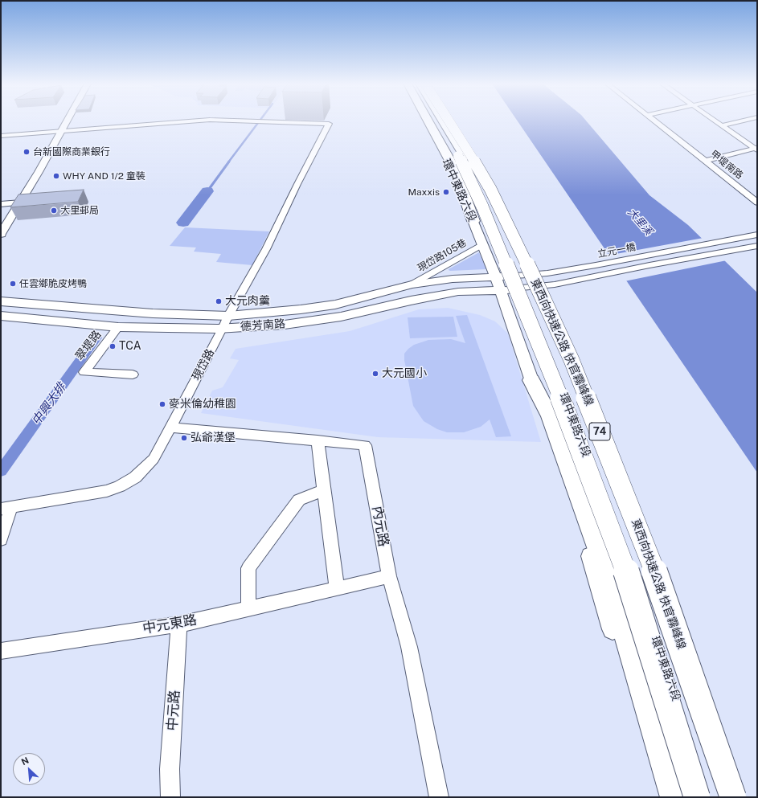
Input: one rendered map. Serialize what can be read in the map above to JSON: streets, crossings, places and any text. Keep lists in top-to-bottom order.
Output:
{
  "streets": {
    "highway": ["東西向快速公路 快官霧峰線", "74"],
    "street": [
      "甲堤南路",
      "環中東路六段",
      "立元一橋",
      "現岱路105巷",
      "德芳南路",
      "翠堤路",
      "現岱路",
      "內元路",
      "中元東路",
      "中元路"
    ]
  },
  "crossings": [
    ["環中東路六段", "立元一橋"],
    ["環中東路六段", "現岱路105巷"],
    ["環中東路六段", "德芳南路"],
    ["立元一橋", "德芳南路"],
    ["現岱路105巷", "德芳南路"],
    ["德芳南路", "翠堤路"],
    ["德芳南路", "現岱路"],
    ["現岱路", "內元路"],
    ["內元路", "中元東路"],
    ["中元東路", "中元路"]
  ],
  "water": ["大里溪", "中興大排"],
  "places": [
    "台新國際商業銀行",
    "WHY AND 1/2 童裝",
    "Maxxis",
    "大里郵局",
    "任雲鄉脆皮烤鴨",
    "大元肉羹",
    "TCA",
    "大元國小",
    "麥米倫幼稚園",
    "弘爺漢堡"
  ],
  "north": "top left"
}
